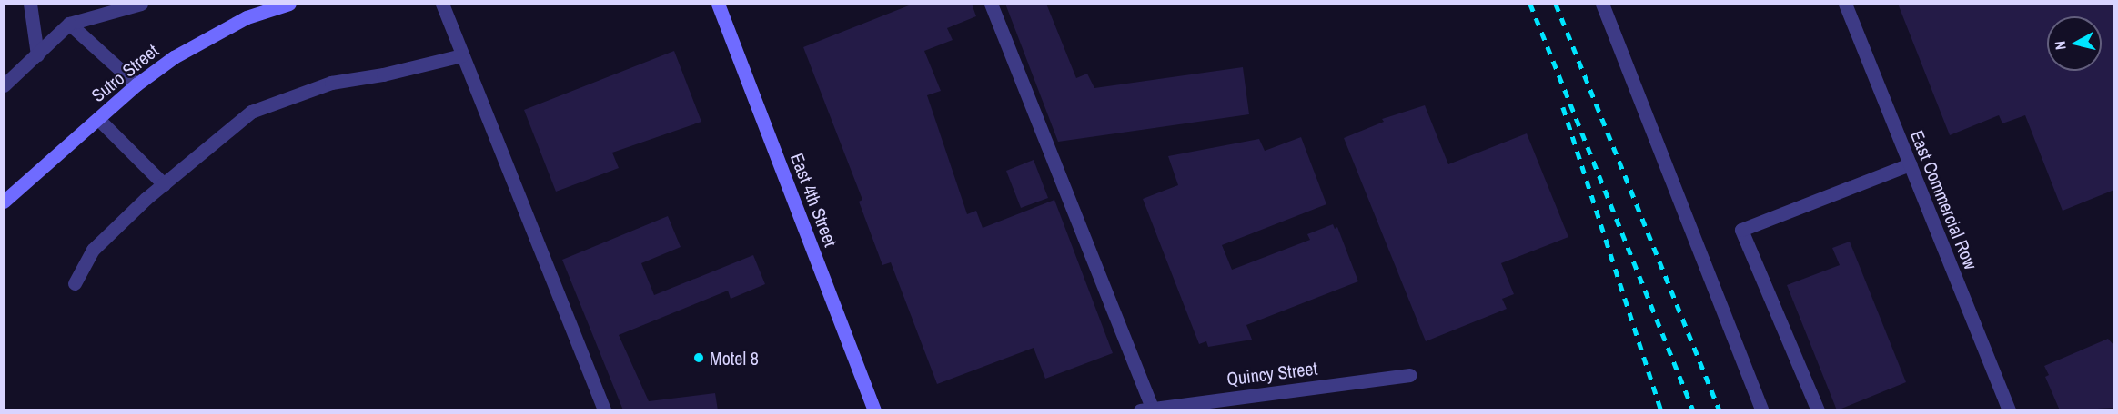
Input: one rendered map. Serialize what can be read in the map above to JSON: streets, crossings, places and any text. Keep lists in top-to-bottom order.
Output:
{
  "streets": {
    "main road": ["Sutro Street", "East 4th Street"],
    "street": ["East Commercial Row", "Quincy Street"]
  },
  "places": ["Motel 8"],
  "north": "left"
}
